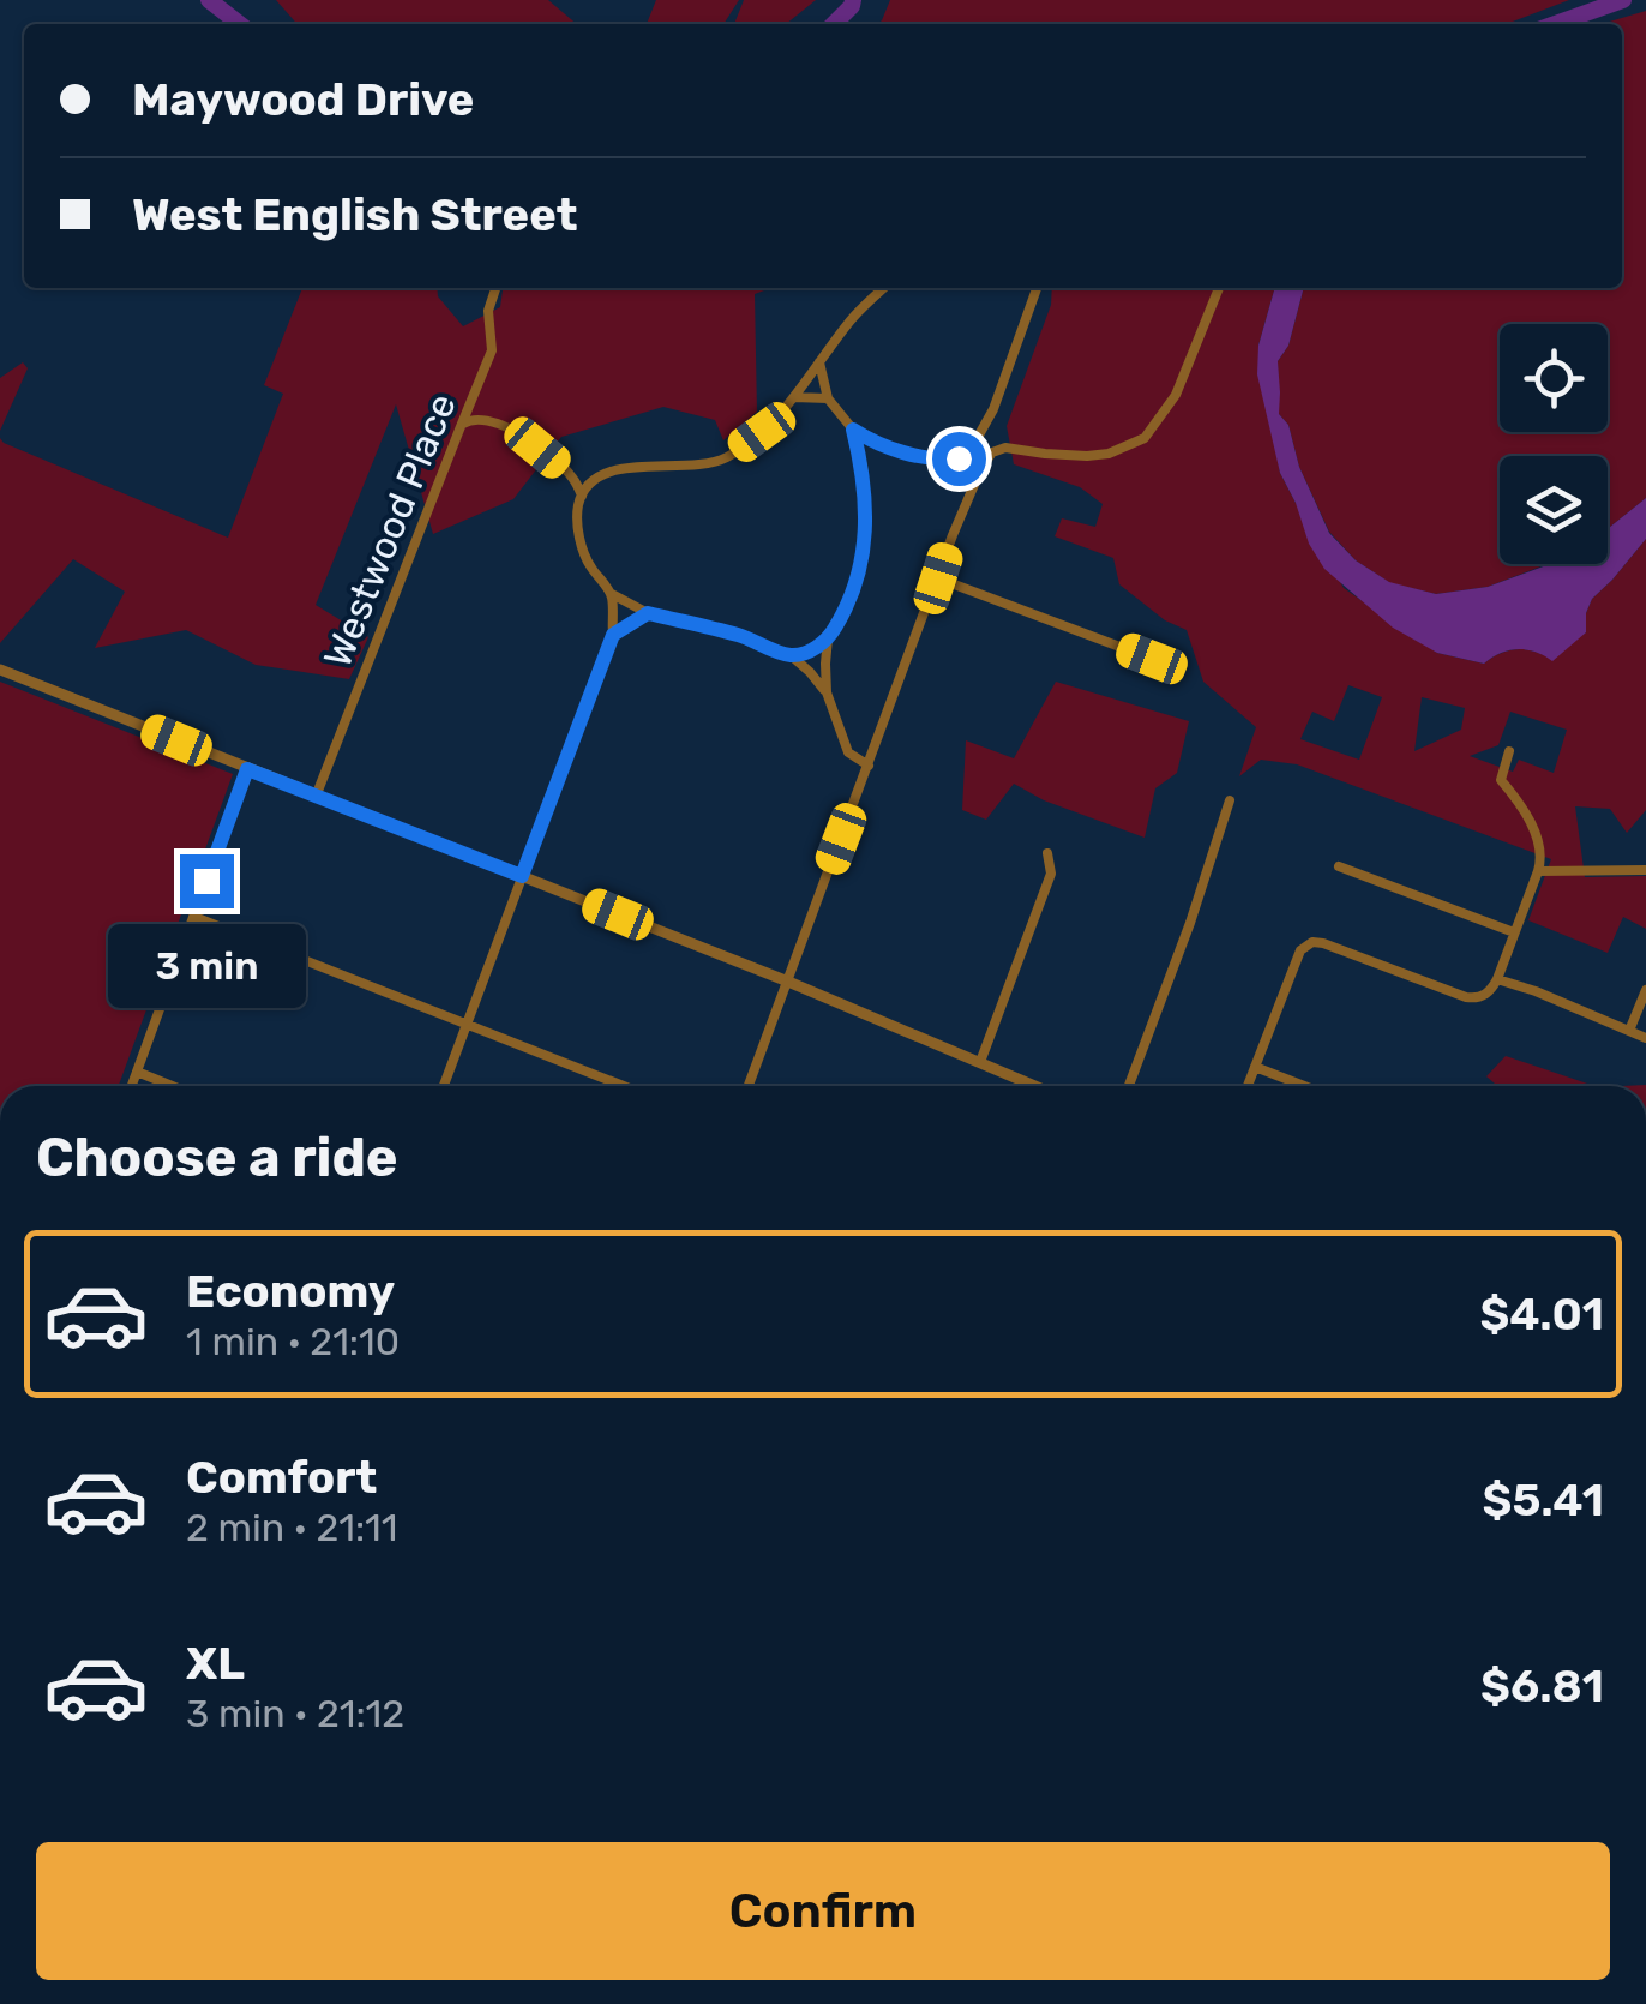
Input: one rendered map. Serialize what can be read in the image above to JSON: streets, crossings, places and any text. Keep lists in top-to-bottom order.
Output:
{
  "streets": {
    "street": ["Westwood Place"]
  },
  "page": {
    "banner": ["Maywood Drive", "West English Street"],
    "bubble": "3 min",
    "heading": "Choose a ride",
    "list": [
      {
        "name": "Economy",
        "note": "1 min · 21:10",
        "value": "$4.01"
      },
      {
        "name": "Comfort",
        "note": "2 min · 21:11",
        "value": "$5.41"
      },
      {
        "name": "XL",
        "note": "3 min · 21:12",
        "value": "$6.81"
      }
    ],
    "buttons": "Confirm"
  }
}
